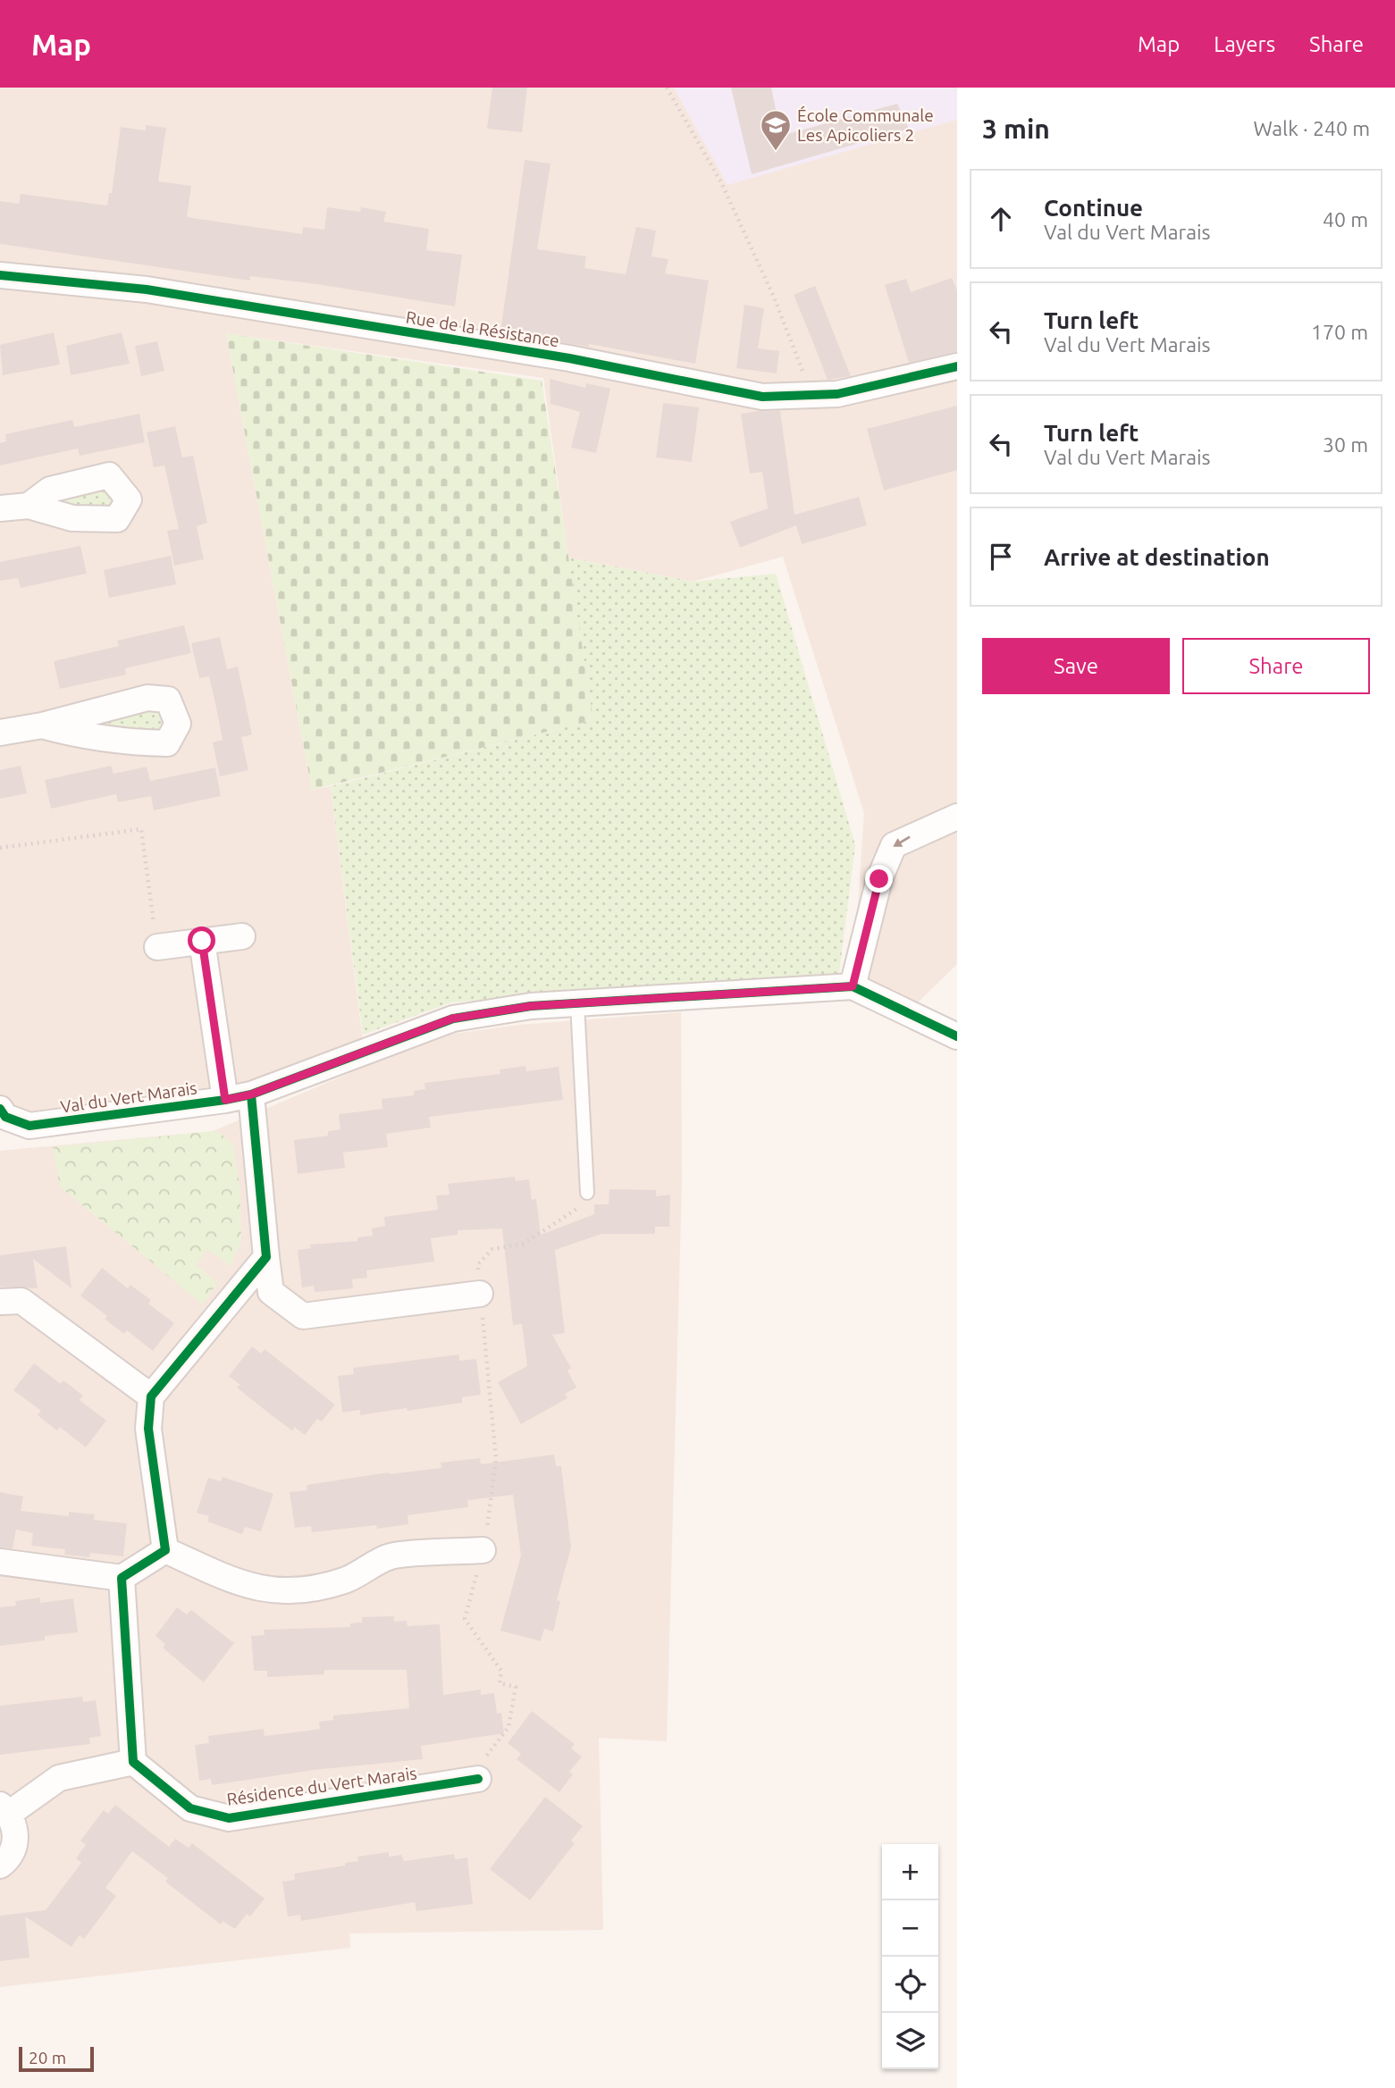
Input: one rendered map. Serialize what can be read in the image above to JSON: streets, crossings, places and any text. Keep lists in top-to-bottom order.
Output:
{
  "streets": {
    "street": ["Rue de la Résistance", "Val du Vert Marais", "Résidence du Vert Marais"]
  },
  "places": {
    "school or university": ["École Communale Les Apicoliers 2"]
  },
  "scale_bar": "20 m",
  "page": {
    "header": "Map",
    "nav": ["Map", "Layers", "Share"],
    "heading": ["3 min", "Walk · 240 m"],
    "list": [
      ["Continue", "Val du Vert Marais", "40 m"],
      ["Turn left", "Val du Vert Marais", "170 m"],
      ["Turn left", "Val du Vert Marais", "30 m"],
      "Arrive at destination"
    ],
    "buttons": ["Save", "Share"],
    "map_buttons": ["+", "−"],
    "scale": "20 m"
  }
}
